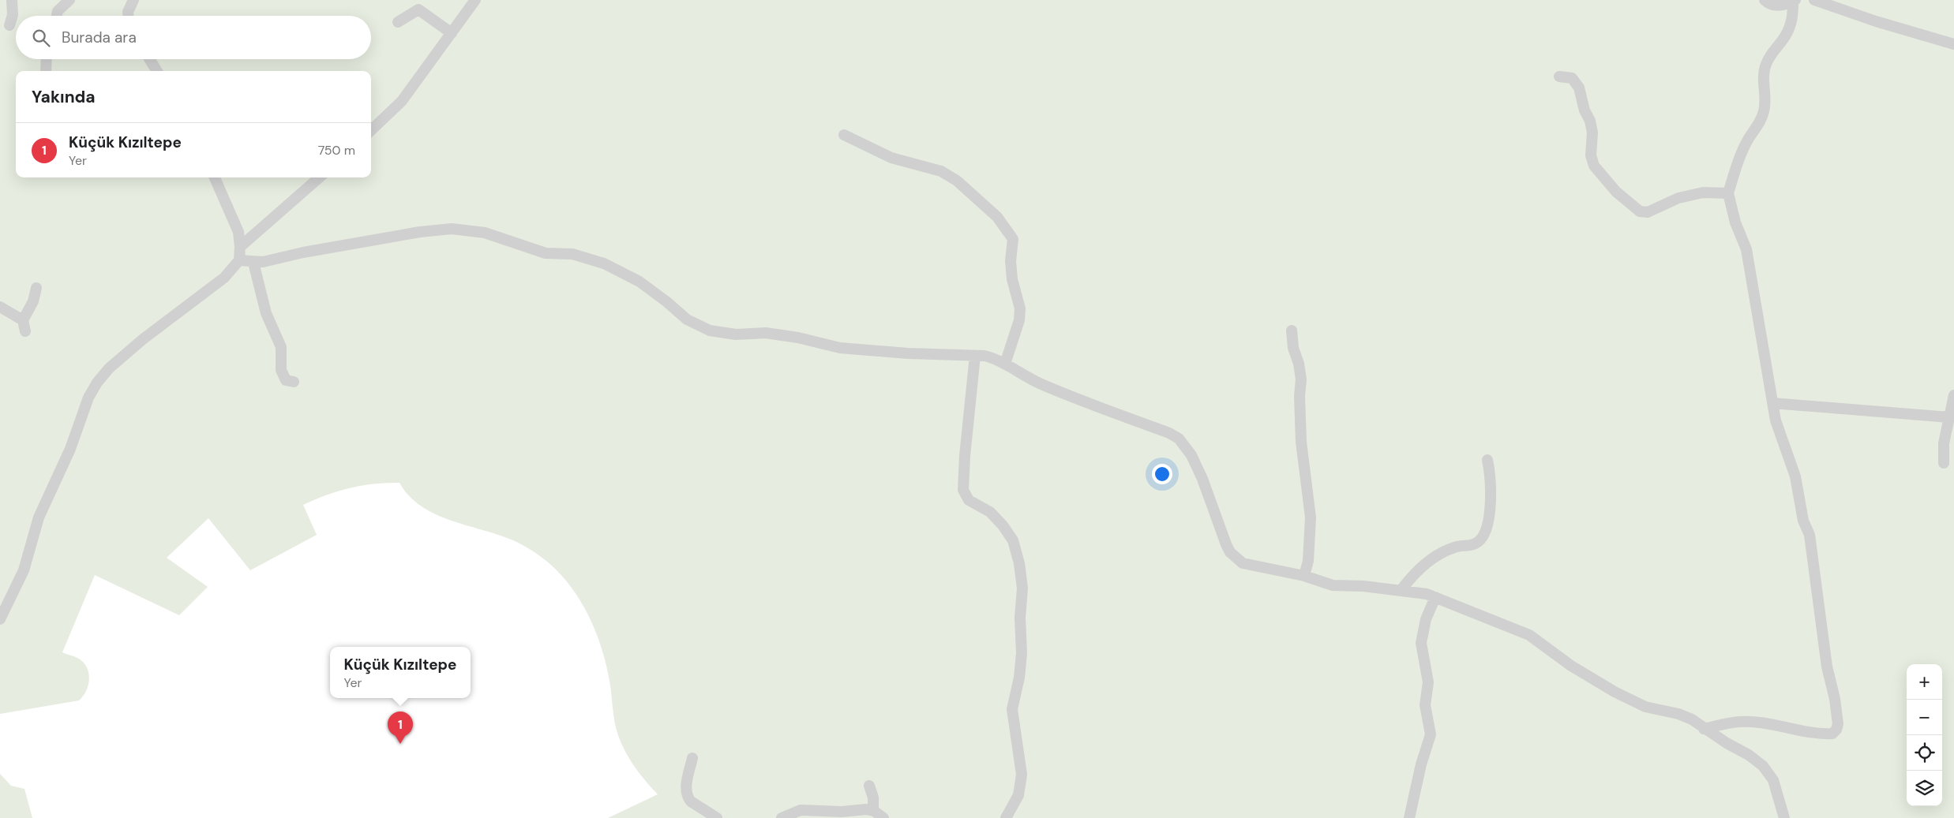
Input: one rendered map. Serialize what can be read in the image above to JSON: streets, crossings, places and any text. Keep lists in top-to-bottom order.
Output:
{
  "page": {
    "search": "Burada ara",
    "heading": "Yakında",
    "list": [
      {
        "mark": "1",
        "name": "Küçük Kızıltepe",
        "note": "Yer",
        "value": "750 m"
      }
    ],
    "popup": ["Küçük Kızıltepe", "Yer"],
    "map_buttons": ["+", "−"],
    "pins": "1"
  }
}
